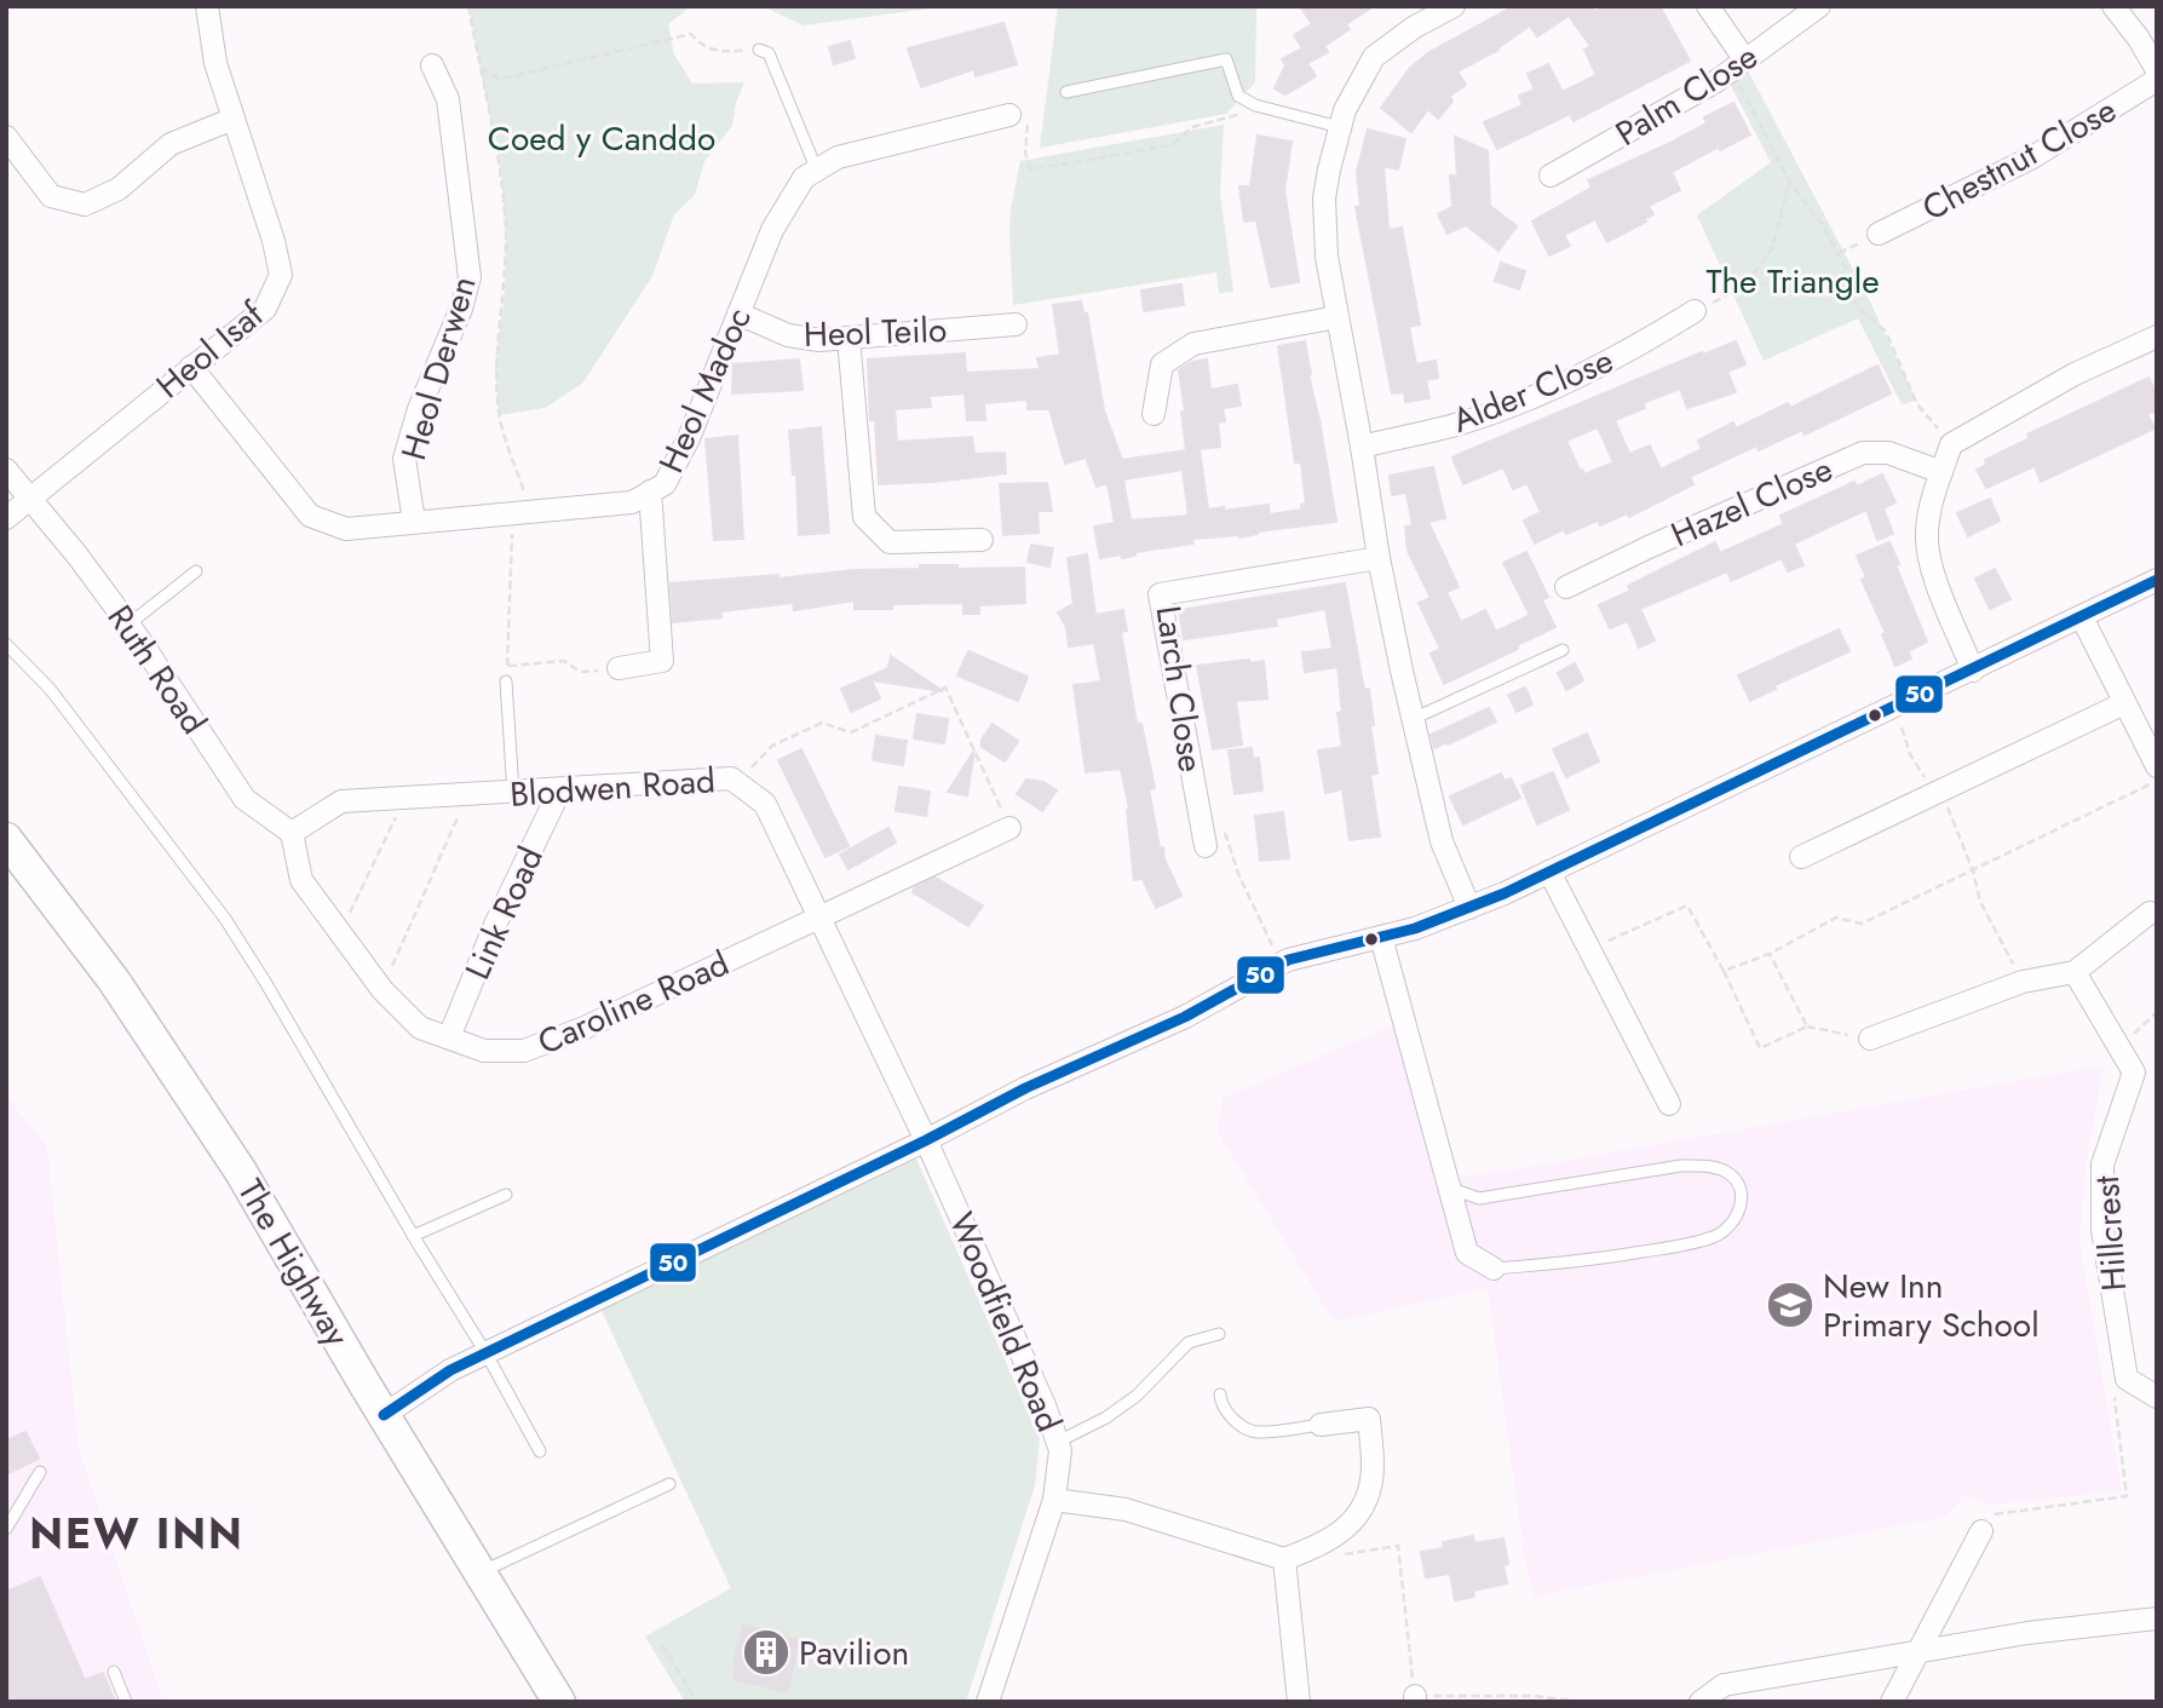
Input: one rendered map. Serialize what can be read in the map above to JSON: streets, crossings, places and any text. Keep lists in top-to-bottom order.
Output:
{
  "streets": {
    "street": [
      "Palm Close",
      "Chestnut Close",
      "Heol Teilo",
      "Heol Isaf",
      "Heol Derwen",
      "Heol Madoc",
      "Alder Close",
      "Hazel Close",
      "Ruth Road",
      "Larch Close",
      "Blodwen Road",
      "Link Road",
      "Caroline Road",
      "Hillcrest",
      "The Highway",
      "Woodfield Road"
    ]
  },
  "crossings": [
    ["Heol Teilo", "Heol Madoc"],
    ["Heol Isaf", "Heol Madoc"],
    ["Heol Isaf", "Ruth Road"],
    ["Heol Derwen", "Heol Madoc"],
    ["Ruth Road", "Blodwen Road"],
    ["Ruth Road", "Caroline Road"],
    ["Blodwen Road", "Link Road"],
    ["Blodwen Road", "Caroline Road"],
    ["Blodwen Road", "Woodfield Road"],
    ["Link Road", "Caroline Road"]
  ],
  "districts": ["NEW INN"],
  "parks": ["Coed y Canddo", "The Triangle"],
  "places": {
    "school or university": ["New Inn Primary School"],
    "building": ["Pavilion"]
  },
  "lines": ["transit line 50"]
}
